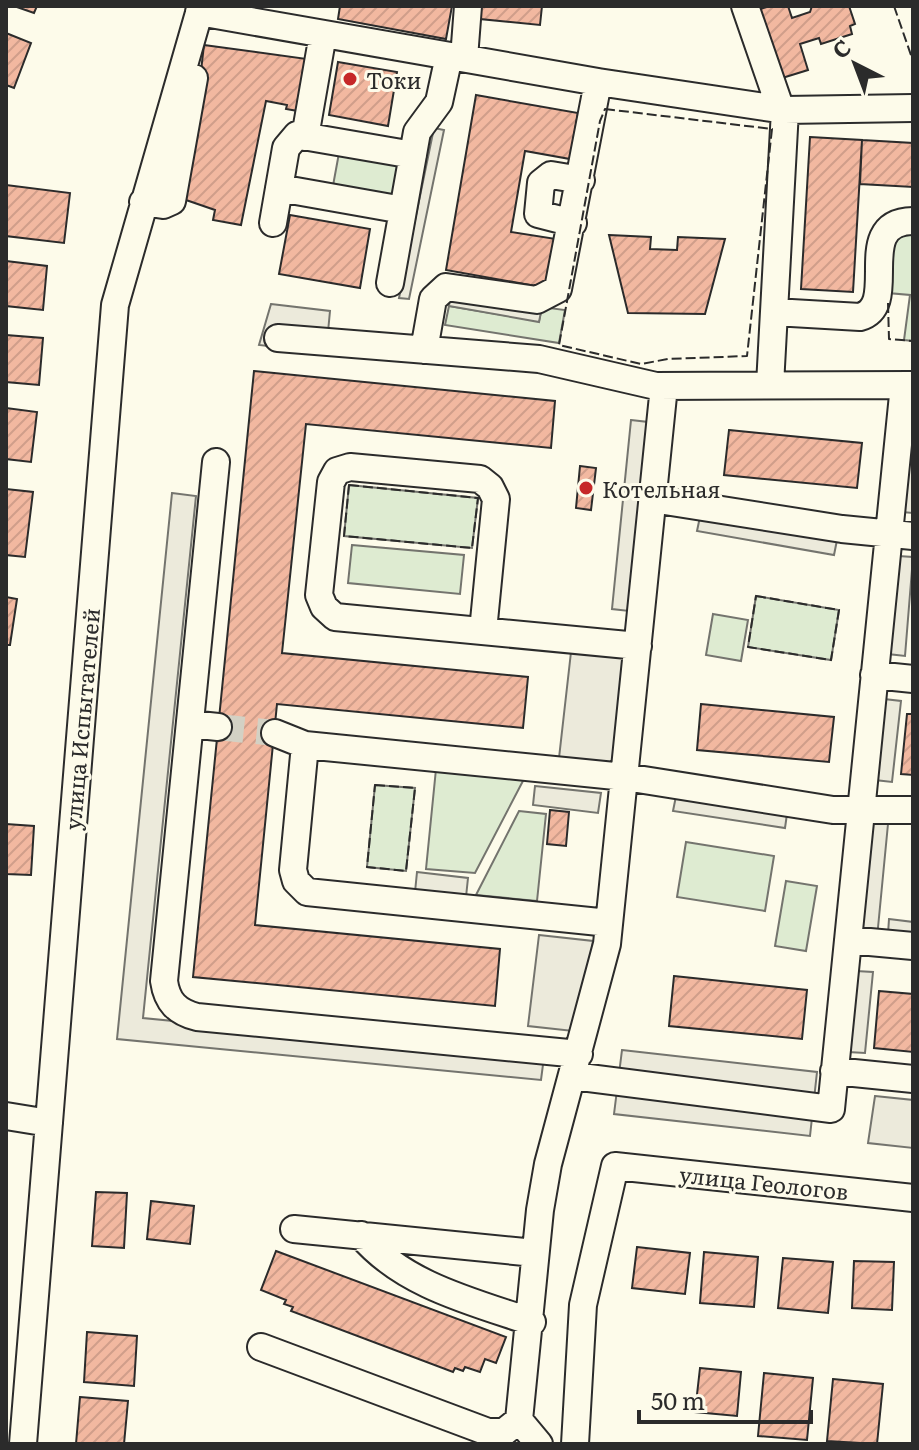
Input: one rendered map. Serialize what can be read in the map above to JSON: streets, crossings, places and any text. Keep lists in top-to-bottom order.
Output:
{
  "streets": {
    "street": ["улица Испытателей", "улица Геологов"]
  },
  "places": ["Токи", "Котельная"],
  "scale_bar": "50 m",
  "north": "top left"
}
